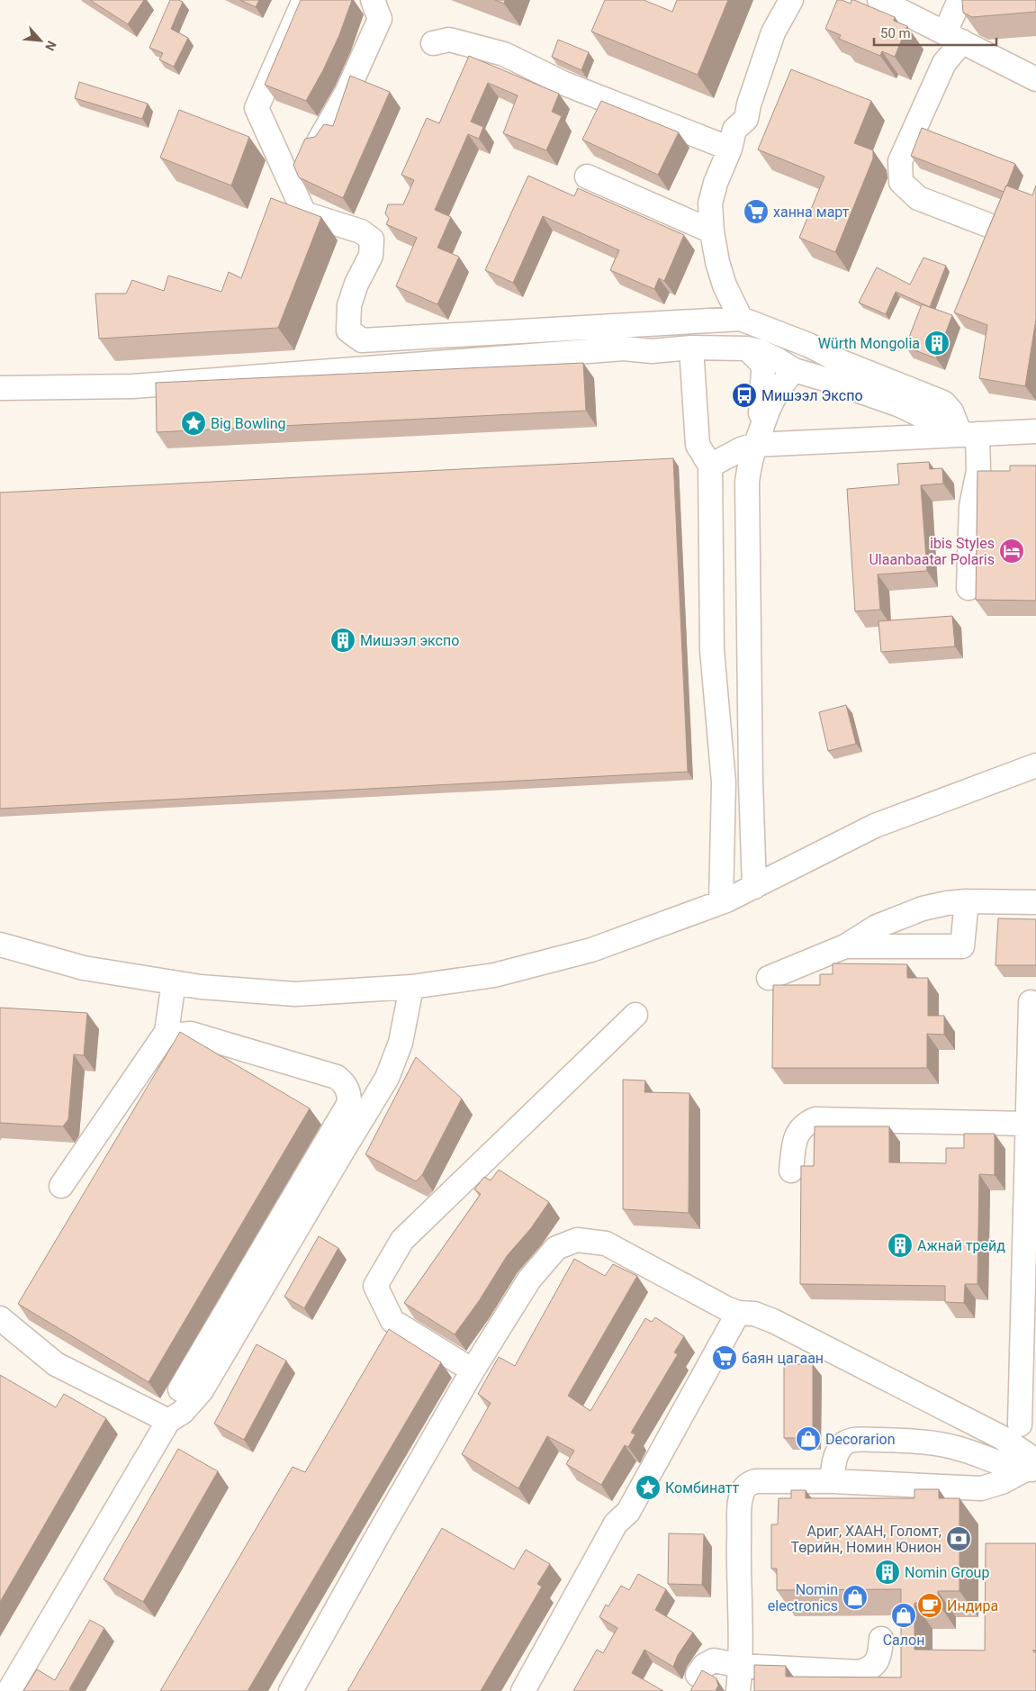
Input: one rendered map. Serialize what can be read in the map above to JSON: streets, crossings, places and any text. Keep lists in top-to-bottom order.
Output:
{
  "places": {
    "supermarket": ["ханна март", "баян цагаан"],
    "building": [
      "Würth Mongolia",
      "Мишээл экспо",
      "Ажнай трейд",
      "Nomin Group"
    ],
    "bus stop": ["Мишээл Экспо"],
    "place": ["Big Bowling", "Комбинатт"],
    "hotel": ["ibis Styles Ulaanbaatar Polaris"],
    "shop": ["Decorarion", "Nomin electronics", "Салон"],
    "bank": ["Ариг, ХААН, Голомт, Төрийн, Номин Юнион"],
    "cafe": ["Индира"]
  },
  "scale_bar": "50 m",
  "north": "bottom right"
}
